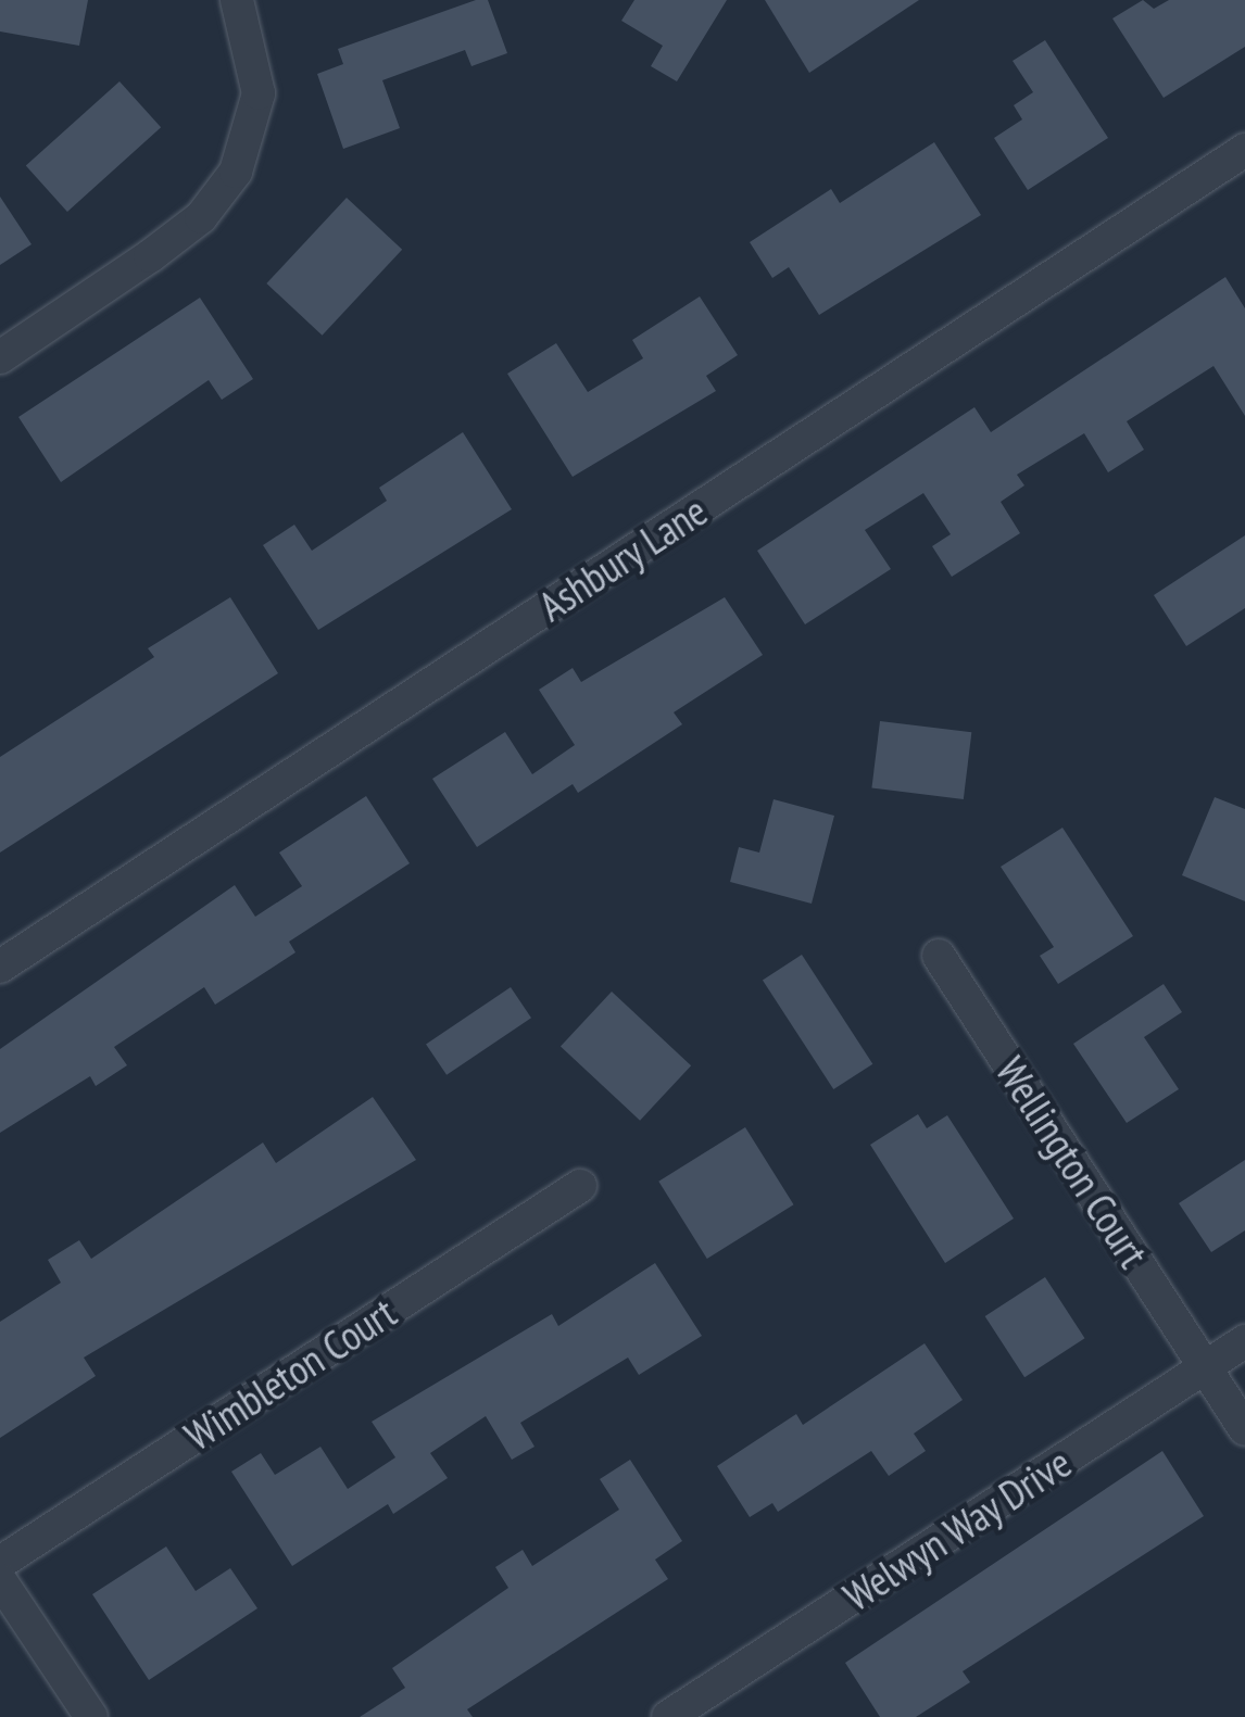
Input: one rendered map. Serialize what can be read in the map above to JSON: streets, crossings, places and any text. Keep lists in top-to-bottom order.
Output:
{
  "streets": {
    "street": [
      "Ashbury Lane",
      "Wellington Court",
      "Wimbleton Court",
      "Welwyn Way Drive"
    ]
  },
  "crossings": [
    ["Wellington Court", "Welwyn Way Drive"]
  ]
}
